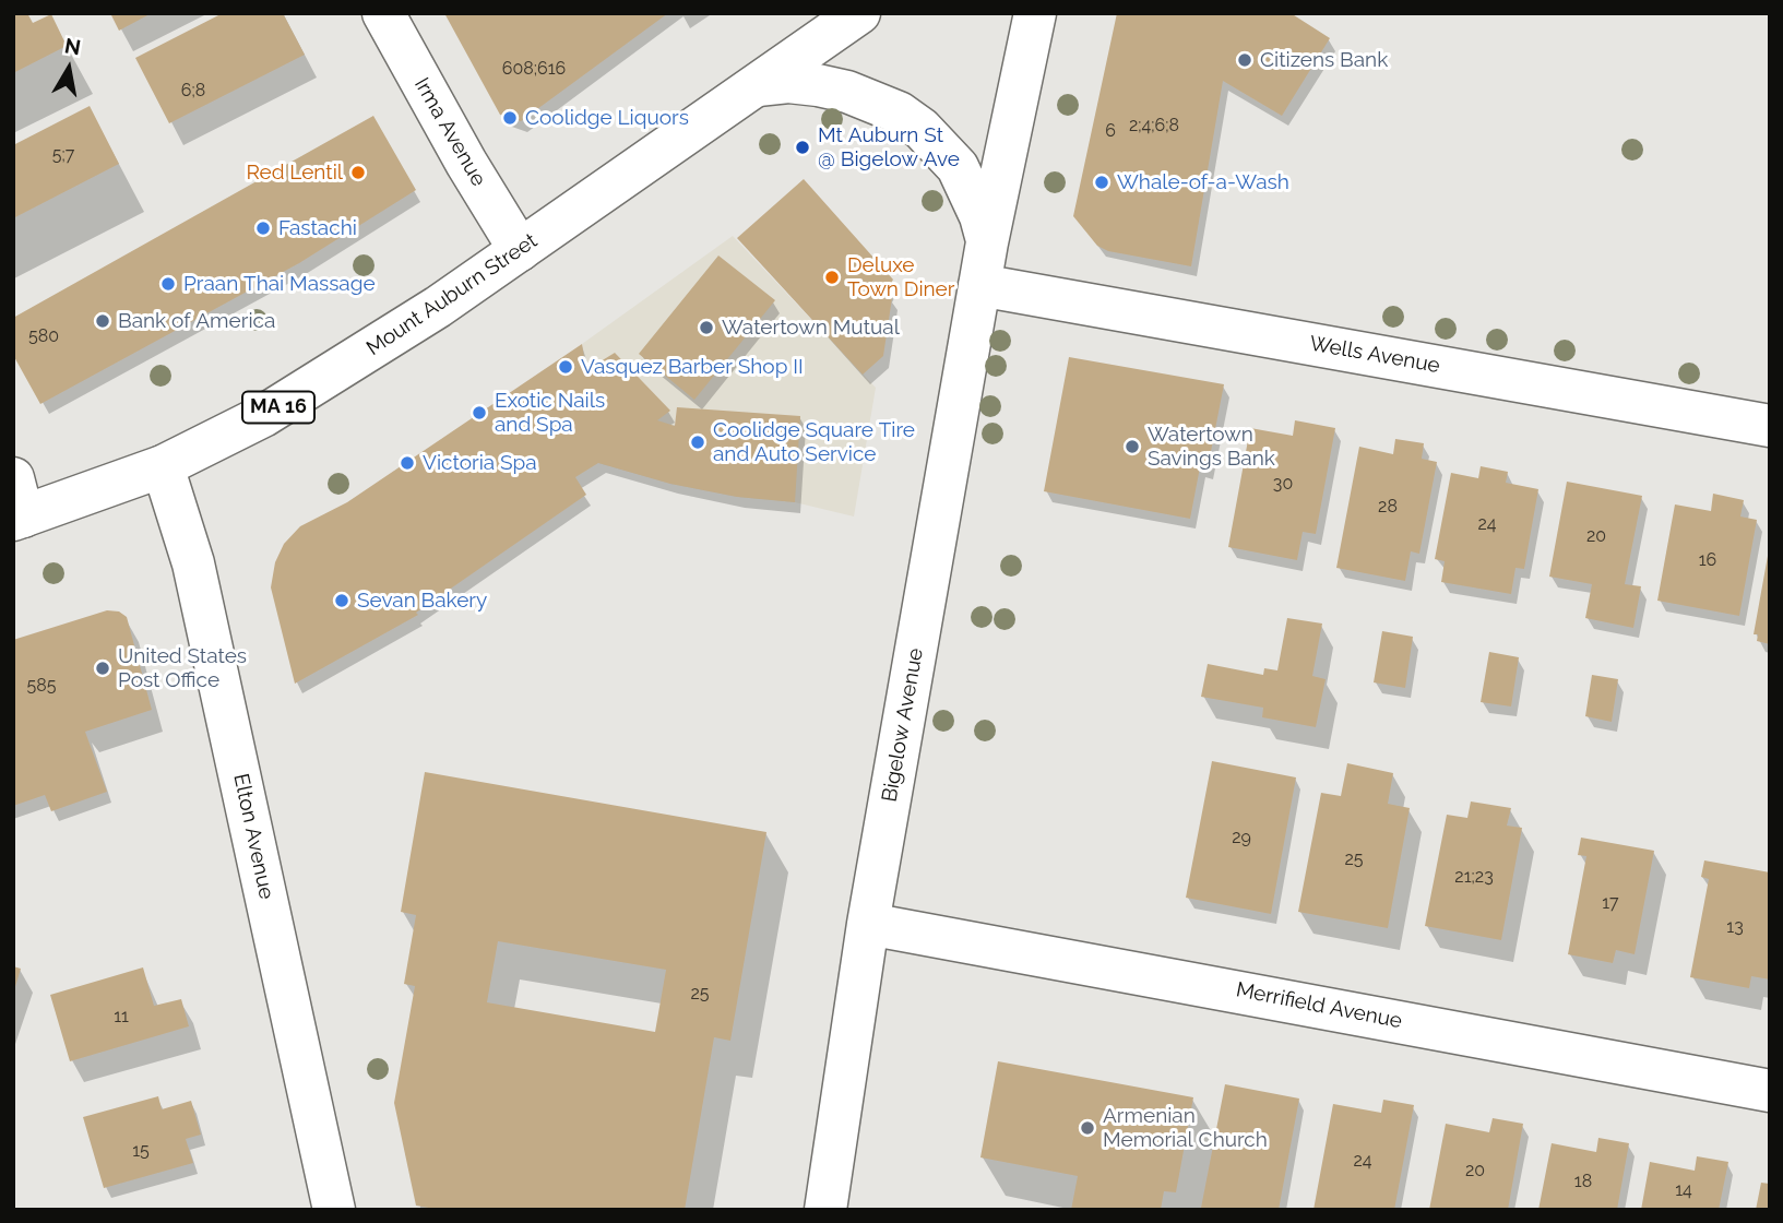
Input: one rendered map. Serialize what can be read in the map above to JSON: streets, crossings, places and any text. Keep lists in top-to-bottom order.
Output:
{
  "streets": {
    "street": [
      "Irma Avenue",
      "Mount Auburn Street",
      "Wells Avenue",
      "MA 16",
      "Bigelow Avenue",
      "Elton Avenue",
      "Merrifield Avenue"
    ]
  },
  "crossings": [
    ["Irma Avenue", "Mount Auburn Street"],
    ["Mount Auburn Street", "Bigelow Avenue"],
    ["Mount Auburn Street", "Elton Avenue"],
    ["Wells Avenue", "Bigelow Avenue"],
    ["Bigelow Avenue", "Merrifield Avenue"]
  ],
  "places": [
    "Citizens Bank",
    "Coolidge Liquors",
    "Mt Auburn St @ Bigelow Ave",
    "Red Lentil",
    "Whale-of-a-Wash",
    "Fastachi",
    "Deluxe Town Diner",
    "Praan Thai Massage",
    "Bank of America",
    "Watertown Mutual",
    "Vasquez Barber Shop II",
    "Exotic Nails and Spa",
    "Coolidge Square Tire and Auto Service",
    "Watertown Savings Bank",
    "Victoria Spa",
    "Sevan Bakery",
    "United States Post Office",
    "Armenian Memorial Church"
  ],
  "house_numbers": [
    "608;616",
    "6;8",
    "2;4;6;8",
    "6",
    "5;7",
    "580",
    "30",
    "28",
    "24",
    "20",
    "16",
    "585",
    "29",
    "25",
    "21;23",
    "17",
    "13",
    "25",
    "11",
    "15",
    "24",
    "20",
    "18",
    "14"
  ],
  "north": "top"
}
